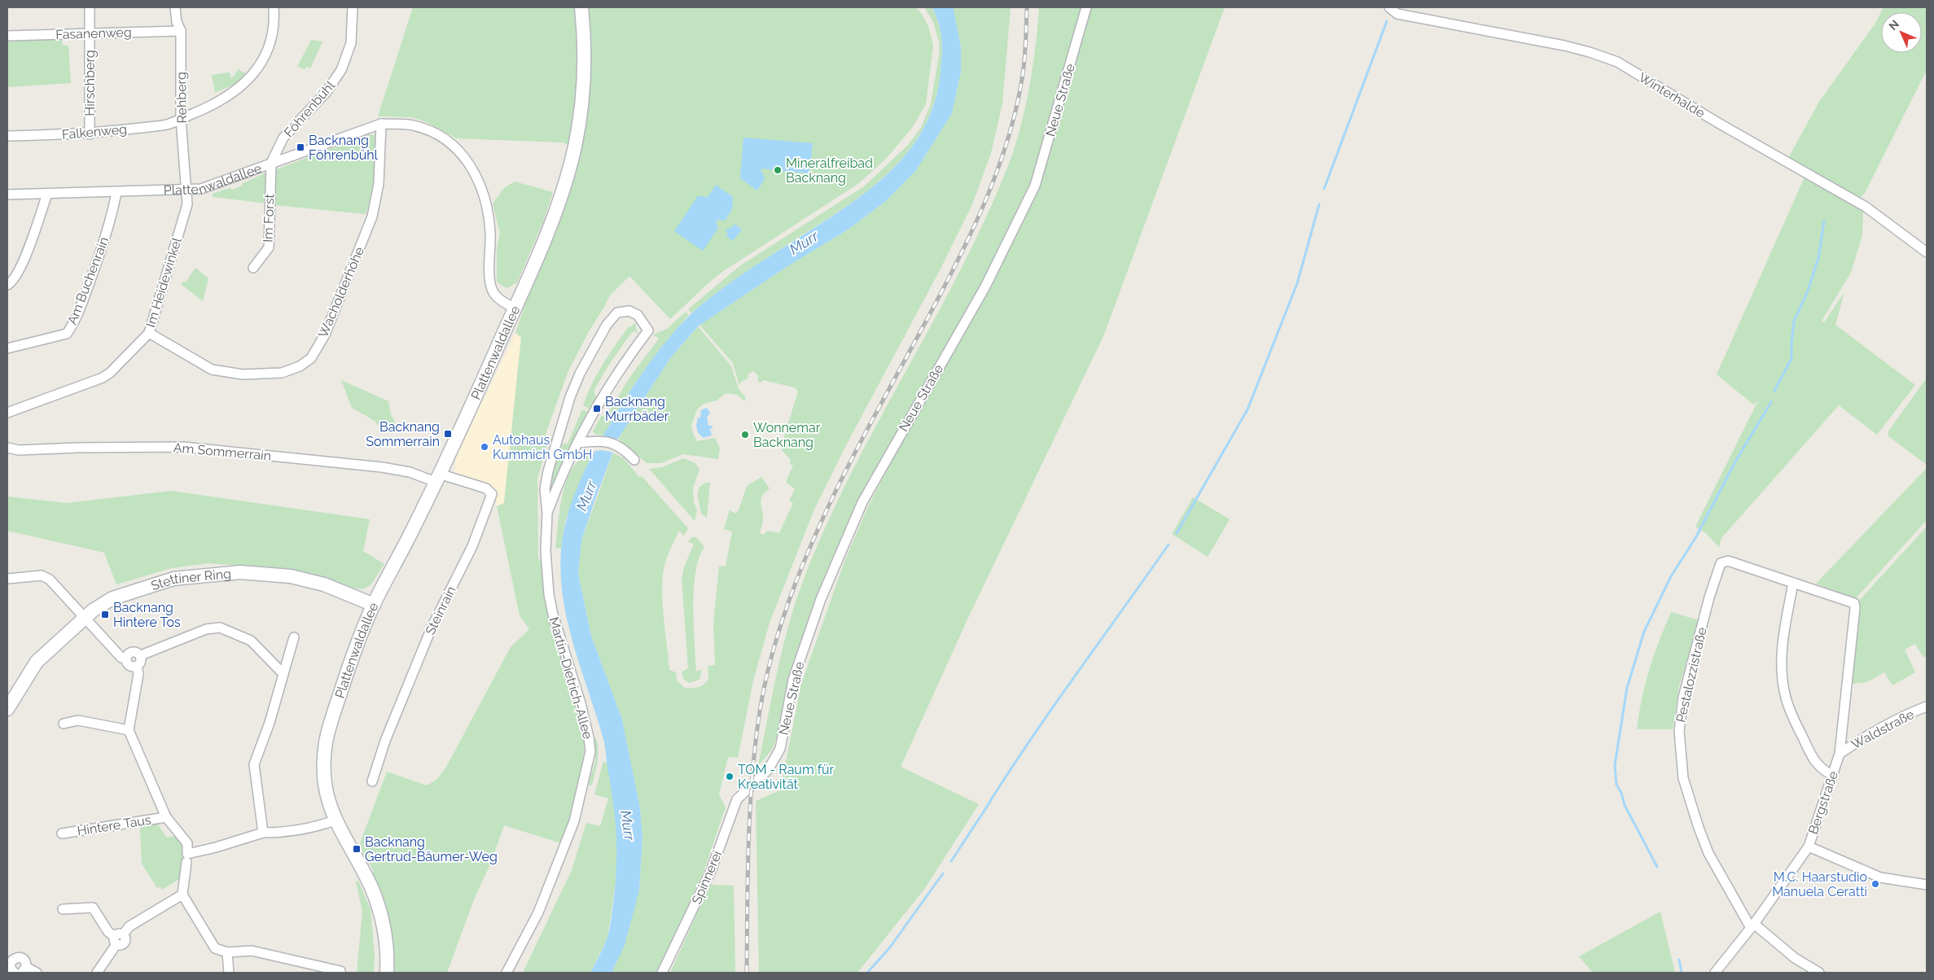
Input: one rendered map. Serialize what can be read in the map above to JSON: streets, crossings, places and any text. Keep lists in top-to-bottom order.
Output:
{
  "streets": {
    "street": [
      "Fasanenweg",
      "Hirschberg",
      "Winterhalde",
      "Rehberg",
      "Neue Straße",
      "Föhrenbühl",
      "Falkenweg",
      "Plattenwaldallee",
      "Im Forst",
      "Am Buchenrain",
      "Im Heidewinkel",
      "Wacholderhöhe",
      "Am Sommerrain",
      "Stettiner Ring",
      "Steinrain",
      "Pestalozzistraße",
      "Martin-Dietrich-Allee",
      "Waldstraße",
      "Bergstraße",
      "Hintere Taus",
      "Spinnerei"
    ]
  },
  "crossings": [
    ["Fasanenweg", "Hirschberg"],
    ["Fasanenweg", "Rehberg"],
    ["Hirschberg", "Falkenweg"],
    ["Rehberg", "Falkenweg"],
    ["Rehberg", "Plattenwaldallee"],
    ["Rehberg", "Im Heidewinkel"],
    ["Neue Straße", "Spinnerei"],
    ["Föhrenbühl", "Plattenwaldallee"],
    ["Föhrenbühl", "Im Forst"],
    ["Plattenwaldallee", "Im Forst"],
    ["Plattenwaldallee", "Am Buchenrain"],
    ["Plattenwaldallee", "Im Heidewinkel"],
    ["Plattenwaldallee", "Wacholderhöhe"],
    ["Plattenwaldallee", "Am Sommerrain"],
    ["Plattenwaldallee", "Stettiner Ring"],
    ["Plattenwaldallee", "Steinrain"],
    ["Im Heidewinkel", "Wacholderhöhe"],
    ["Am Sommerrain", "Steinrain"],
    ["Pestalozzistraße", "Bergstraße"],
    ["Waldstraße", "Bergstraße"]
  ],
  "water": ["Murr"],
  "places": {
    "transit": [
      "Backnang Föhrenbühl",
      "Backnang Murrbäder",
      "Backnang Sommerrain",
      "Backnang Hintere Tos",
      "Backnang Gertrud-Bäumer-Weg"
    ],
    "other": [
      "Mineralfreibad Backnang",
      "Wonnemar Backnang",
      "Autohaus Kummich GmbH",
      "TOM - Raum für Kreativität",
      "M.C. Haarstudio Manuela Ceratti"
    ]
  },
  "north": "top left"
}
